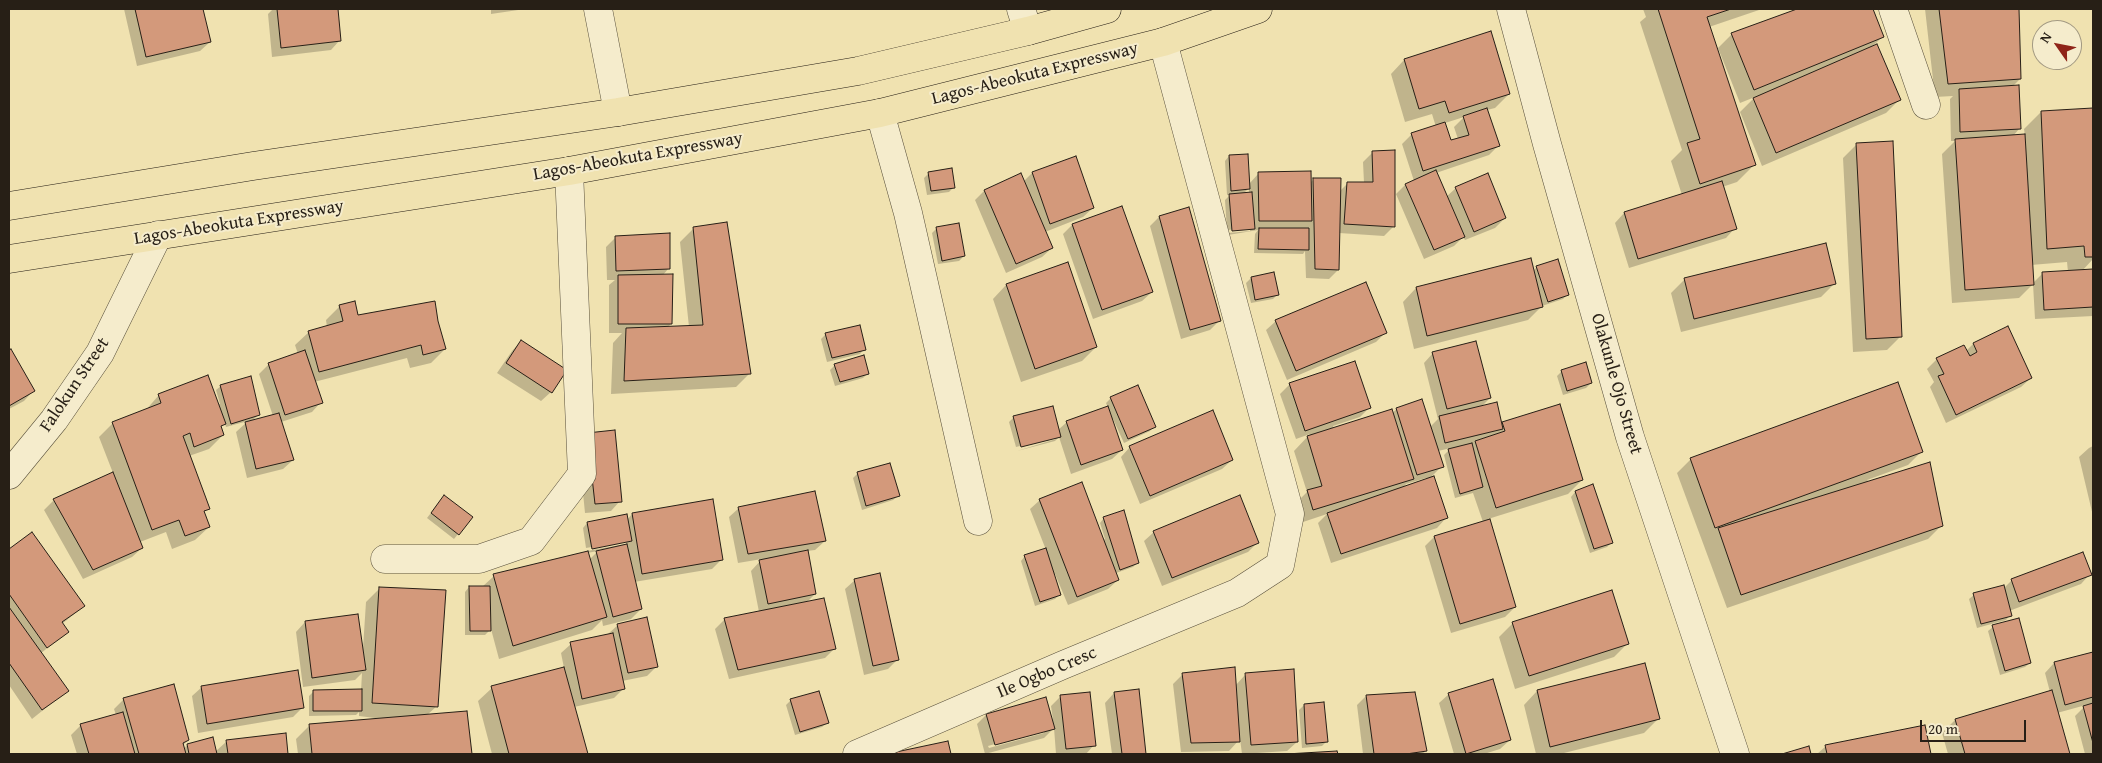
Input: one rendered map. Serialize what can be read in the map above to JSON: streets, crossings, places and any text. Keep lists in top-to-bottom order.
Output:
{
  "streets": {
    "highway": ["Lagos-Abeokuta Expressway"],
    "street": ["Olakunle Ojo Street", "Falokun Street", "Ile Ogbo Cresc"]
  },
  "crossings": [
    ["Lagos-Abeokuta Expressway", "Falokun Street"],
    ["Lagos-Abeokuta Expressway", "Ile Ogbo Cresc"]
  ],
  "scale_bar": "20 m",
  "north": "top left"
}
